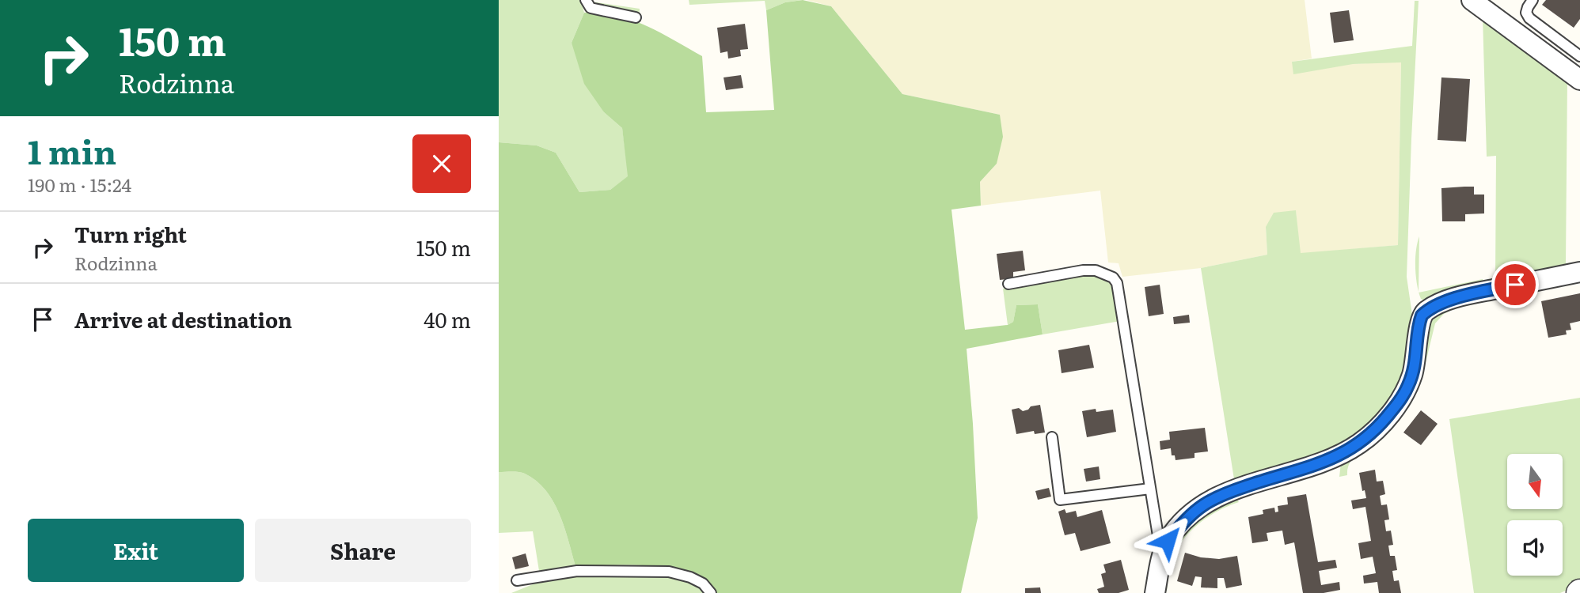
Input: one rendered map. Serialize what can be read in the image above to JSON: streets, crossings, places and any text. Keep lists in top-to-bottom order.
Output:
{
  "north": "bottom",
  "page": {
    "turn": ["150 m", "Rodzinna"],
    "heading": ["1 min", "190 m · 15:24"],
    "list": [
      {
        "name": "Turn right",
        "note": "Rodzinna",
        "value": "150 m"
      },
      {
        "name": "Arrive at destination",
        "value": "40 m"
      }
    ],
    "buttons": ["Exit", "Share"]
  }
}
